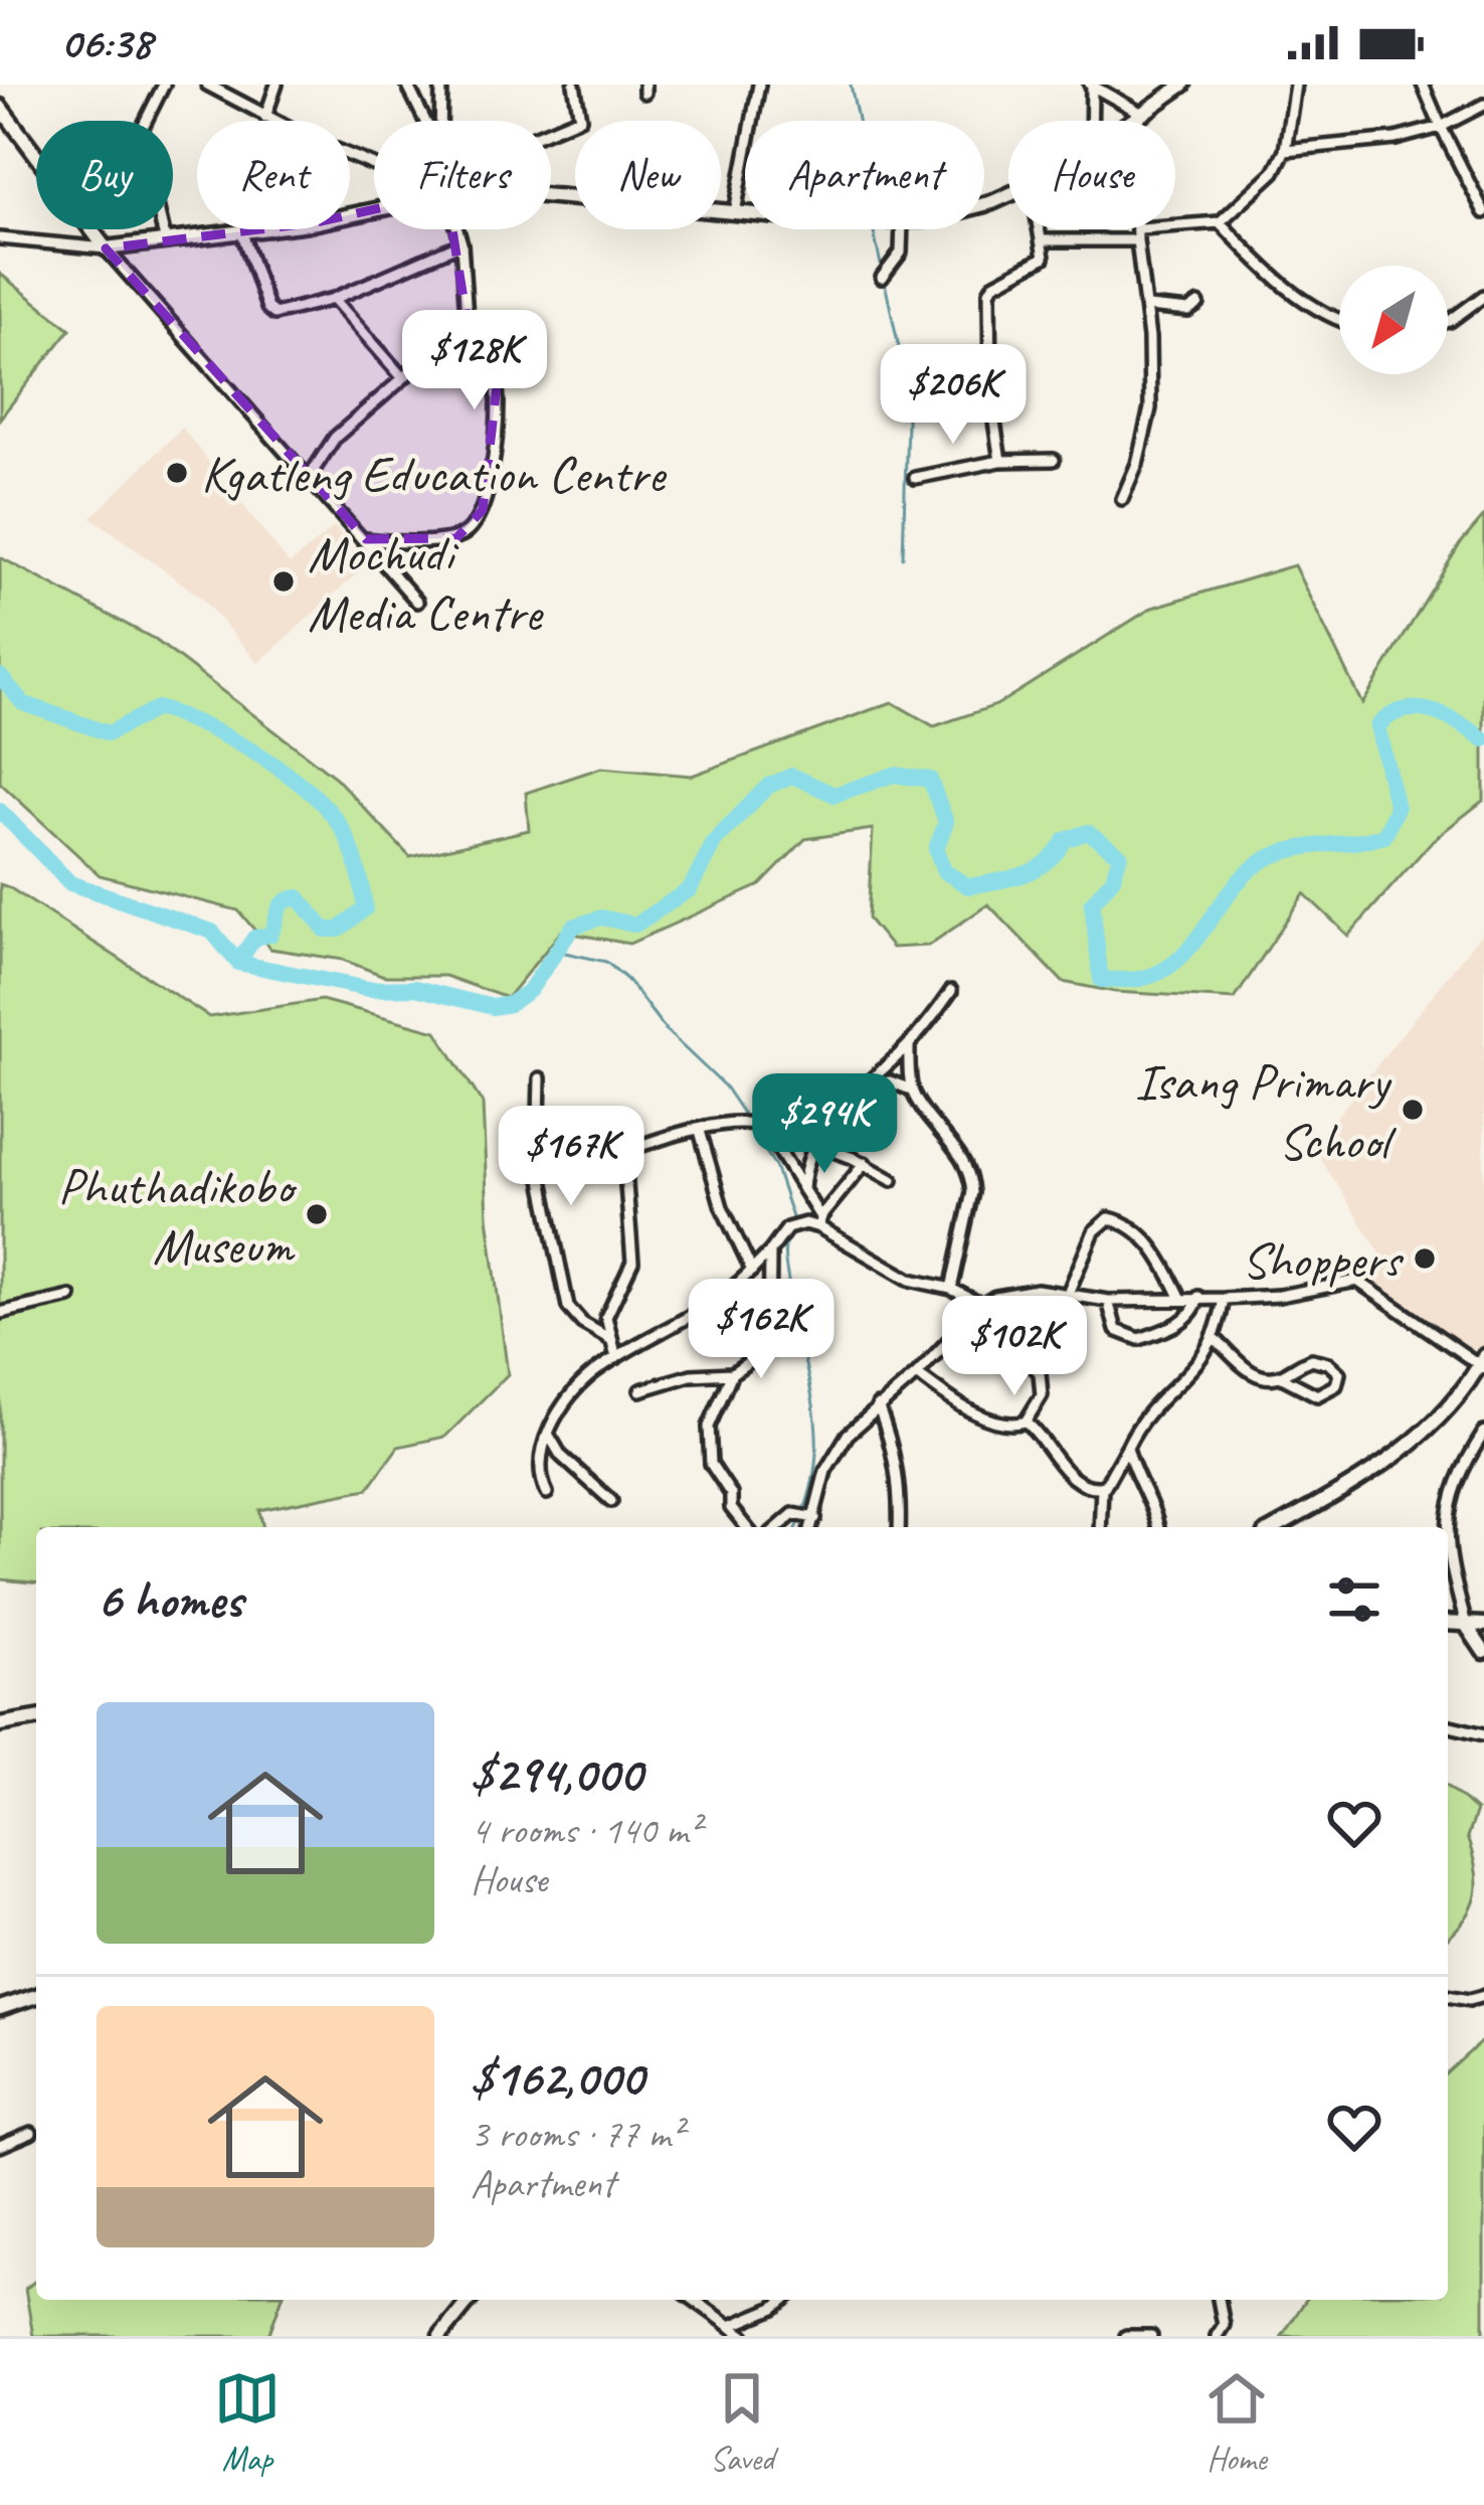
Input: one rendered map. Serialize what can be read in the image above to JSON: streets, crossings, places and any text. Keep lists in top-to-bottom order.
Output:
{
  "places": [
    "Kgatleng Education Centre",
    "Mochudi Media Centre",
    "Isang Primary School",
    "Phuthadikobo Museum",
    "Shoppers"
  ],
  "north": "bottom left",
  "page": {
    "status": "06:38",
    "chip": [
      "Buy",
      "Rent",
      "Filters",
      "New",
      "Apartment",
      "House"
    ],
    "price": [
      "$128K",
      "$206K",
      "$294K",
      "$167K",
      "$162K",
      "$102K"
    ],
    "heading": "6 homes",
    "list": [
      {
        "name": "$294,000",
        "note": "4 rooms · 140 m² · House"
      },
      {
        "name": "$162,000",
        "note": "3 rooms · 77 m² · Apartment"
      }
    ],
    "tabs": ["Map", "Saved", "Home"]
  }
}
